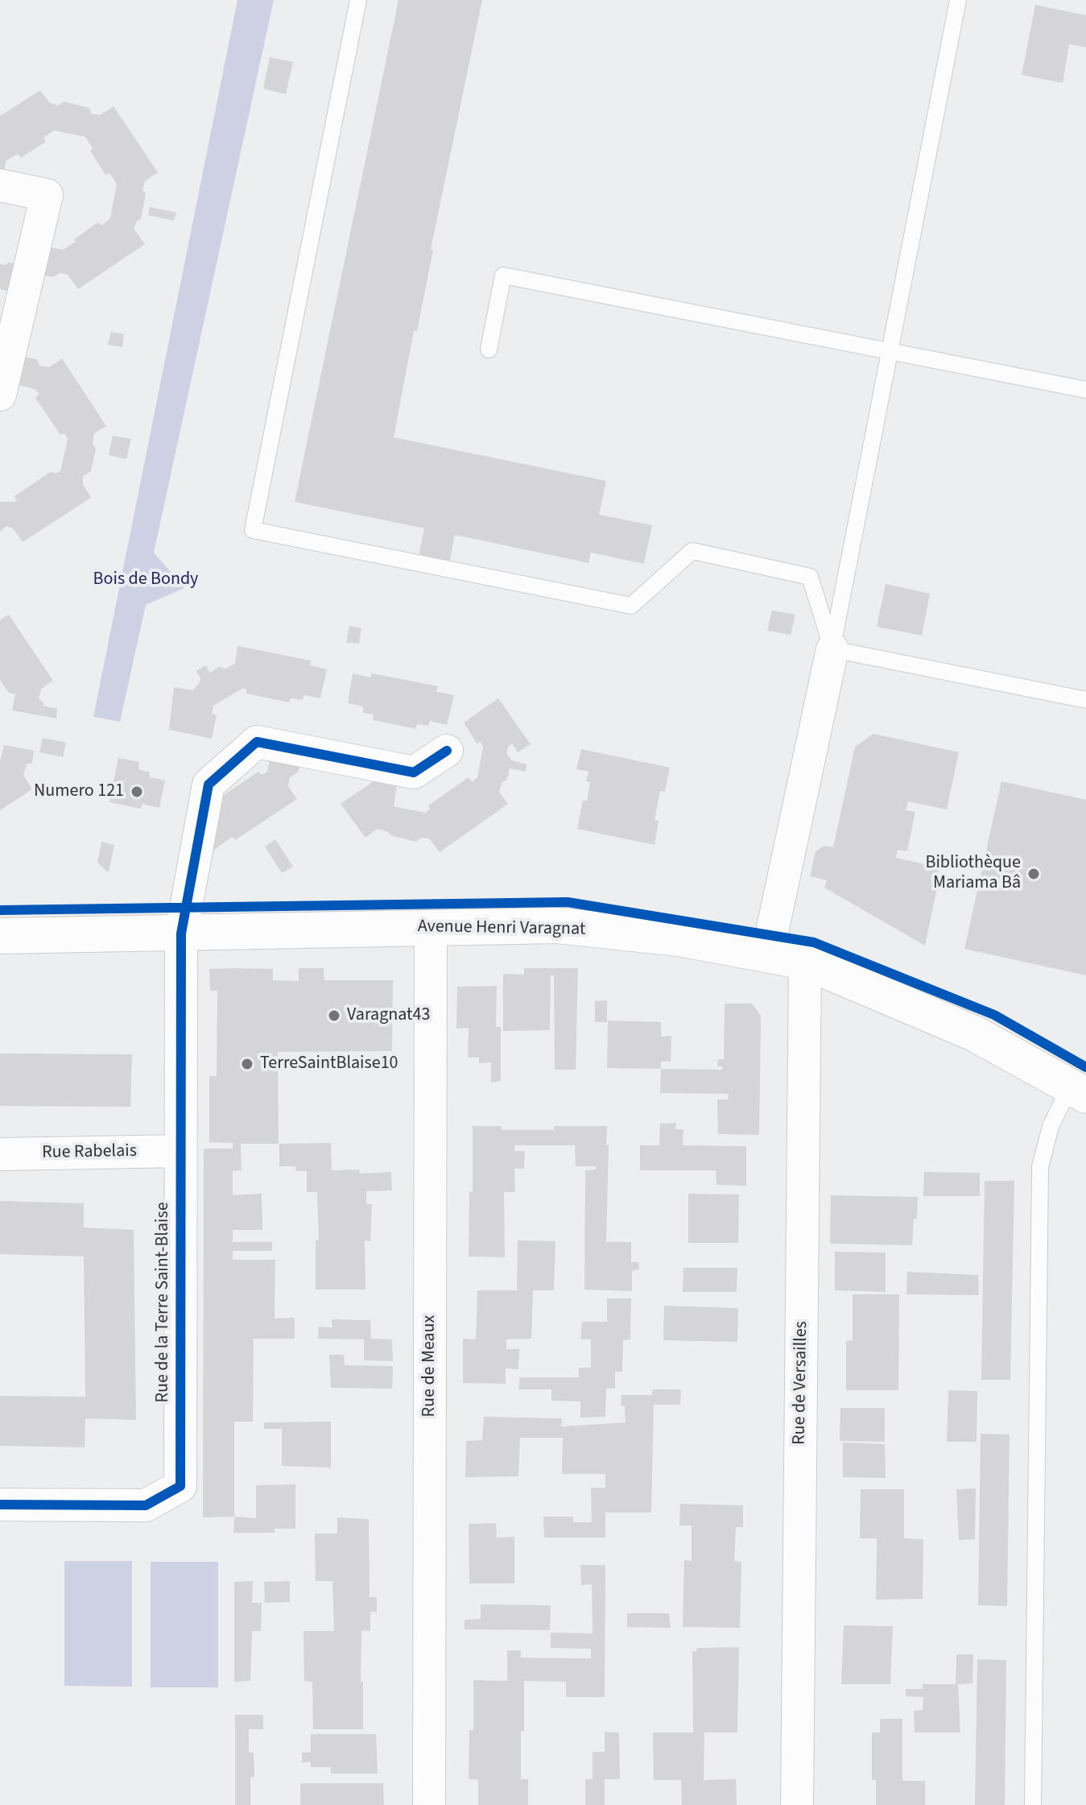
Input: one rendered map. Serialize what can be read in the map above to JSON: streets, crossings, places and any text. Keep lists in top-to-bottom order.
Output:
{
  "streets": {
    "street": [
      "Avenue Henri Varagnat",
      "Rue Rabelais",
      "Rue de la Terre Saint-Blaise",
      "Rue de Meaux",
      "Rue de Versailles"
    ]
  },
  "crossings": [
    ["Avenue Henri Varagnat", "Rue de la Terre Saint-Blaise"],
    ["Avenue Henri Varagnat", "Rue de Meaux"],
    ["Avenue Henri Varagnat", "Rue de Versailles"],
    ["Rue Rabelais", "Rue de la Terre Saint-Blaise"]
  ],
  "parks": ["Bois de Bondy"],
  "places": [
    "Numero 121",
    "Bibliothèque Mariama Bâ",
    "Varagnat43",
    "TerreSaintBlaise10"
  ]
}
